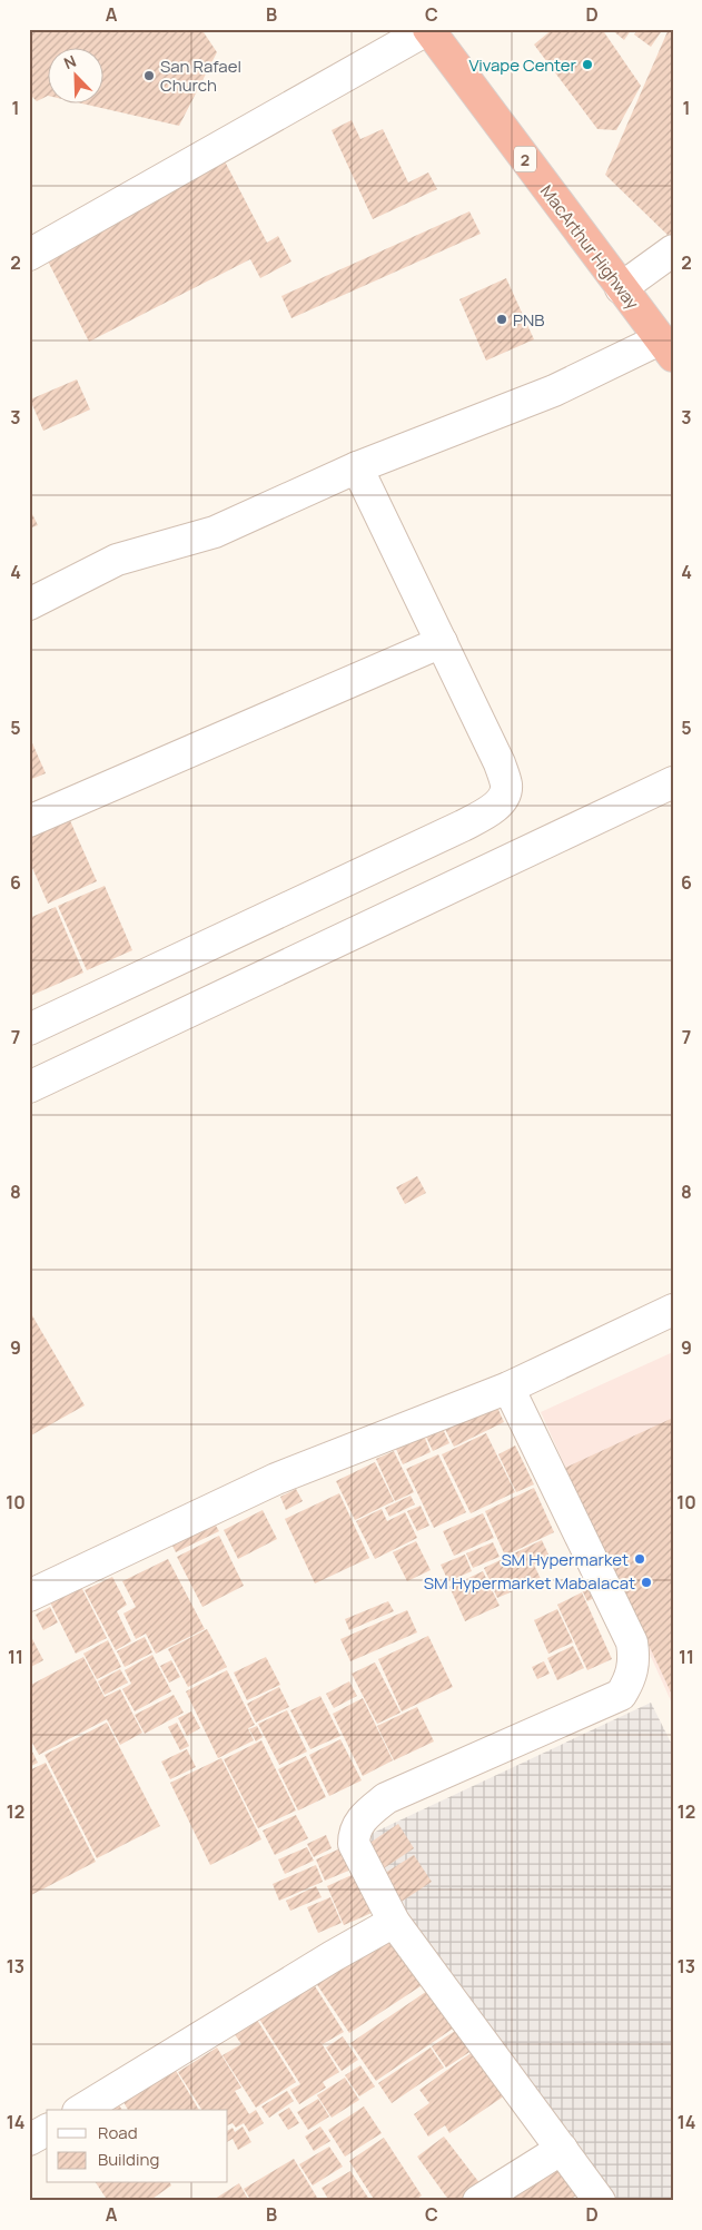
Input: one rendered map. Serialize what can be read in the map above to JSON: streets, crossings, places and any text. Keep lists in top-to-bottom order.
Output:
{
  "streets": {
    "highway": ["2", "MacArthur Highway"]
  },
  "places": [
    "Vivape Center",
    "San Rafael Church",
    "PNB",
    "SM Hypermarket",
    "SM Hypermarket Mabalacat"
  ],
  "legend": ["Road", "Building"],
  "north": "top left",
  "grid": {
    "columns": [
      "A",
      "B",
      "C",
      "D"
    ],
    "rows": [
      "1",
      "2",
      "3",
      "4",
      "5",
      "6",
      "7",
      "8",
      "9",
      "10",
      "11",
      "12",
      "13",
      "14"
    ]
  }
}
